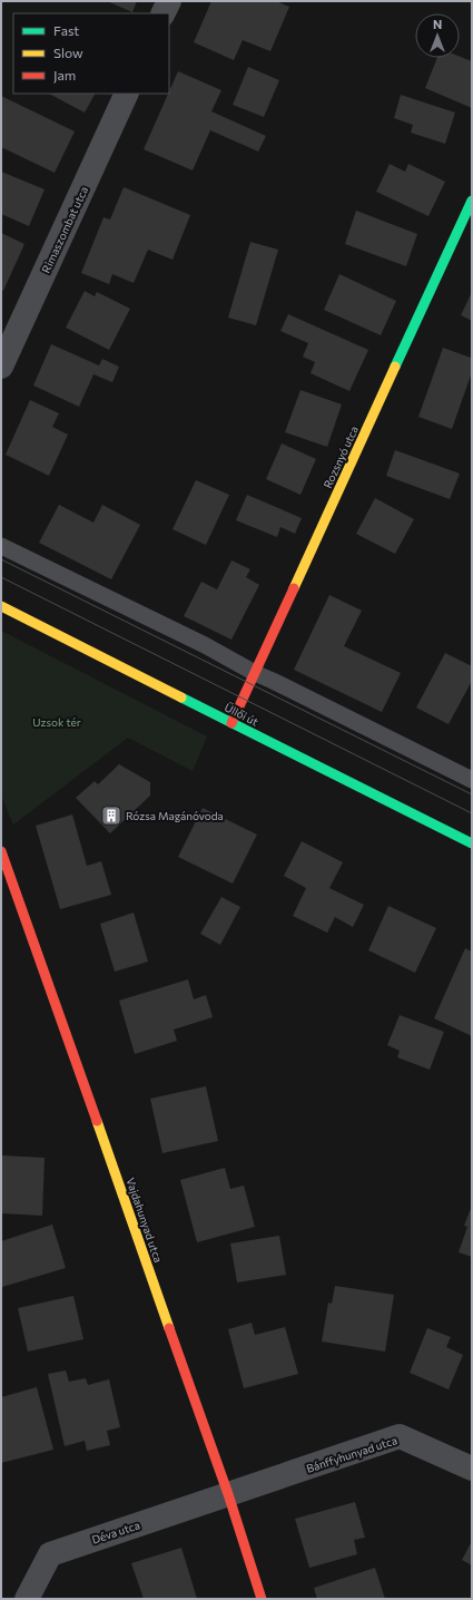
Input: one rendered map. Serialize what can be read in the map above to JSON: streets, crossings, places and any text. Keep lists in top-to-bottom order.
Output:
{
  "streets": {
    "street": [
      "Rimaszombat utca",
      "Rozsnyó utca",
      "Üllői út",
      "Vajdahunyad utca",
      "Bánffyhunyad utca",
      "Déva utca"
    ]
  },
  "crossings": [
    ["Rozsnyó utca", "Üllői út"],
    ["Vajdahunyad utca", "Bánffyhunyad utca"],
    ["Vajdahunyad utca", "Déva utca"],
    ["Bánffyhunyad utca", "Déva utca"]
  ],
  "parks": ["Uzsok tér"],
  "places": {
    "building": ["Rózsa Magánóvoda"]
  },
  "legend": ["Fast", "Slow", "Jam"],
  "north": "top"
}
